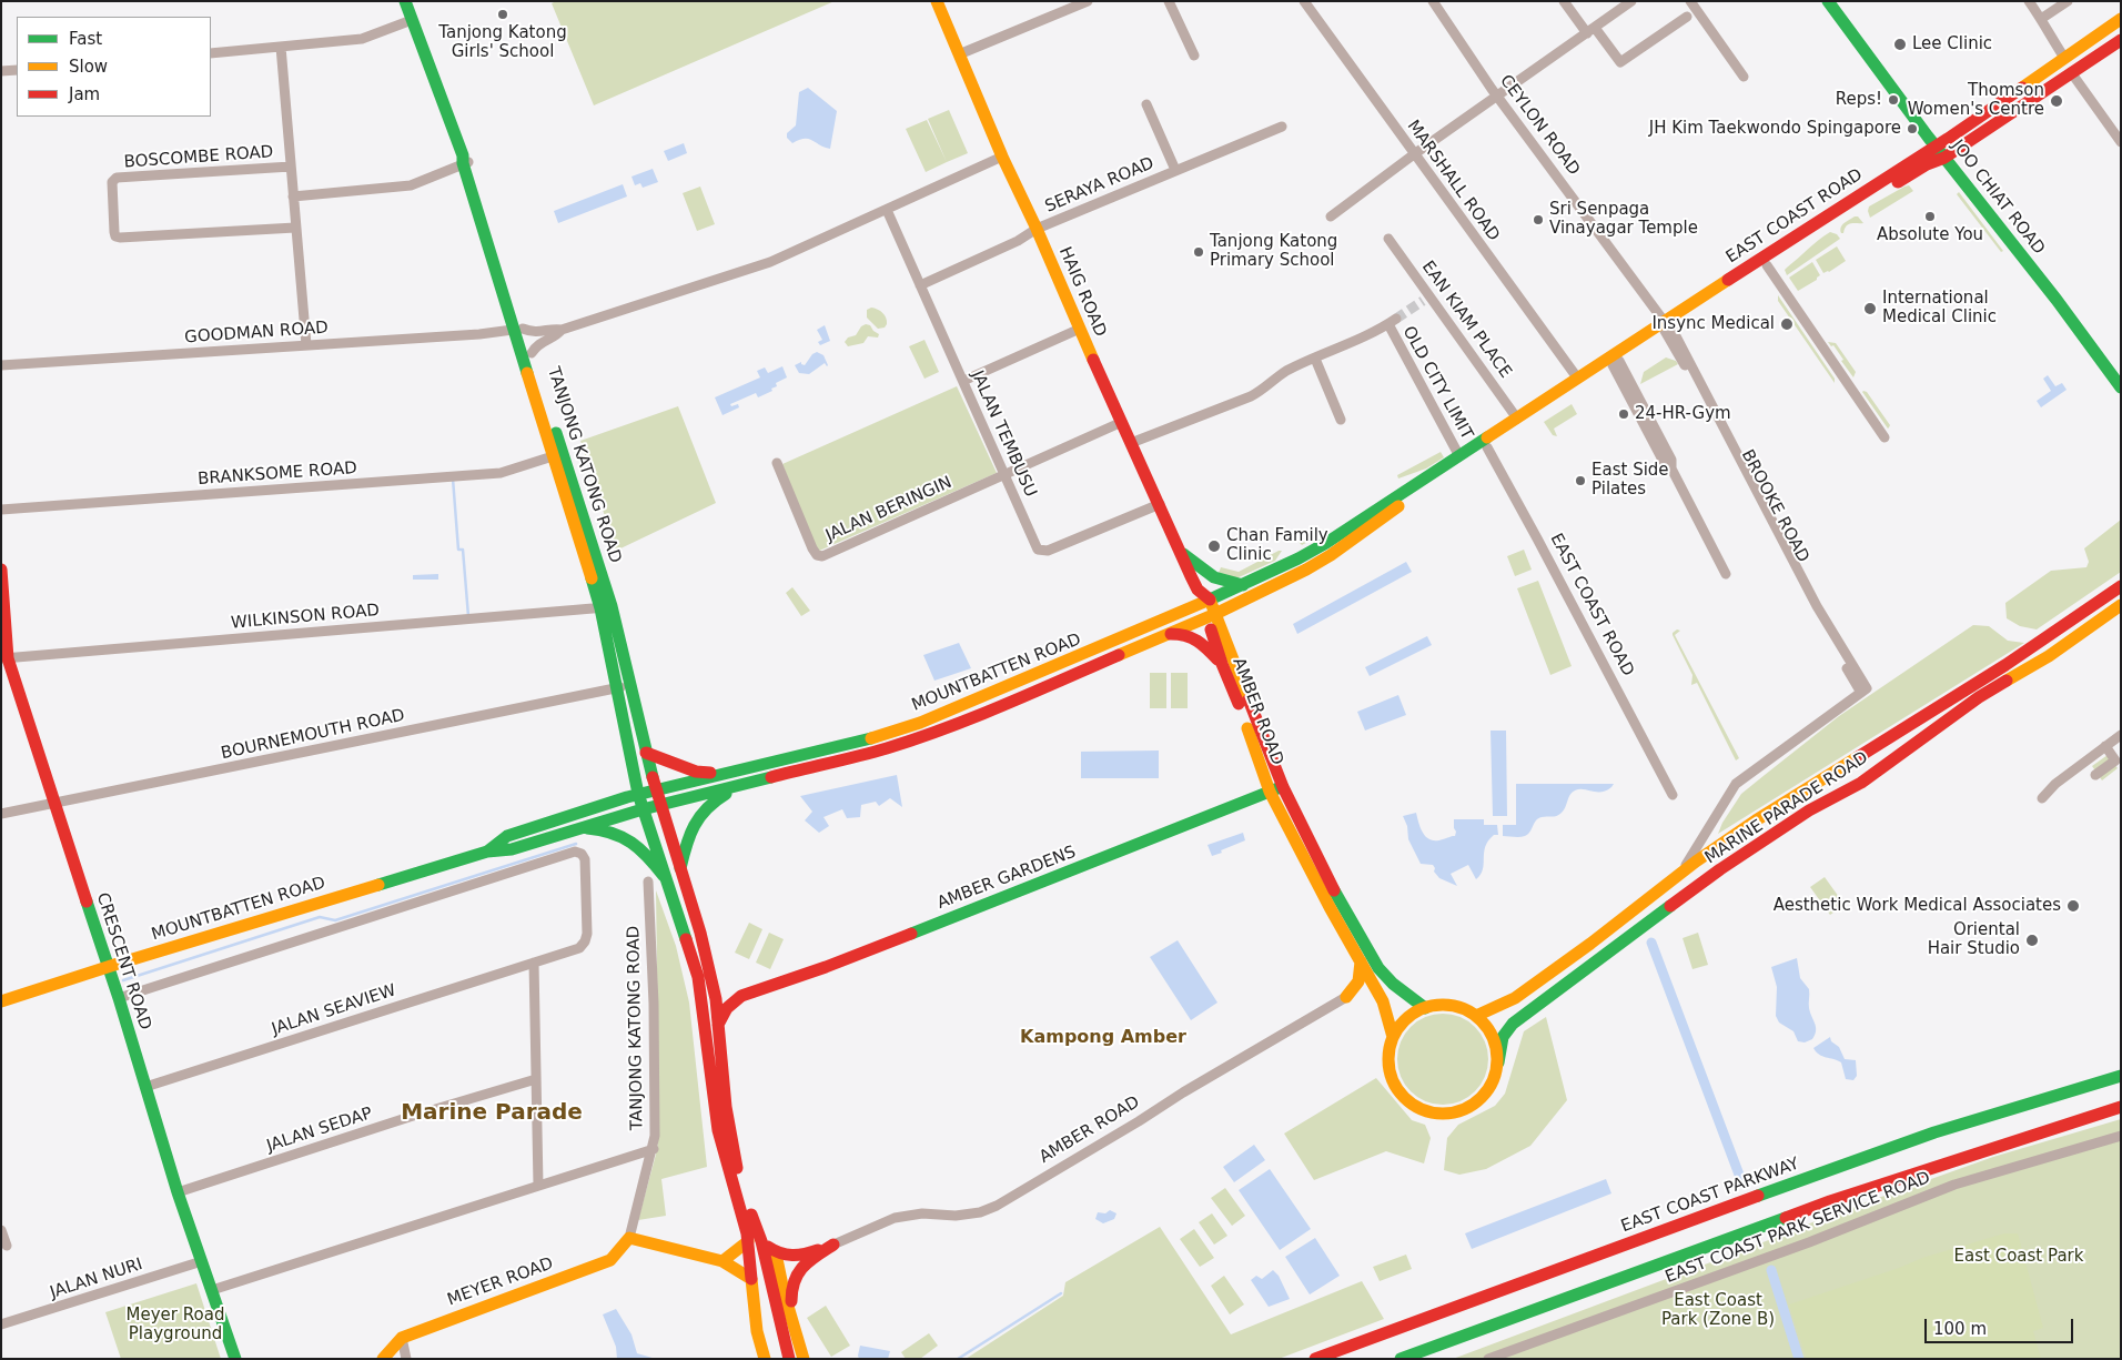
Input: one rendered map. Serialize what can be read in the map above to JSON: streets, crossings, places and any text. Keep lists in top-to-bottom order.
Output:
{
  "streets": {
    "main road": [
      "JOO CHIAT ROAD",
      "EAST COAST ROAD",
      "HAIG ROAD",
      "TANJONG KATONG ROAD",
      "MOUNTBATTEN ROAD",
      "AMBER ROAD",
      "MARINE PARADE ROAD",
      "AMBER GARDENS",
      "CRESCENT ROAD",
      "EAST COAST PARKWAY",
      "MEYER ROAD"
    ],
    "street": [
      "CEYLON ROAD",
      "BOSCOMBE ROAD",
      "MARSHALL ROAD",
      "SERAYA ROAD",
      "EAN KIAM PLACE",
      "GOODMAN ROAD",
      "OLD CITY LIMIT",
      "JALAN TEMBUSU",
      "BRANKSOME ROAD",
      "BROOKE ROAD",
      "JALAN BERINGIN",
      "WILKINSON ROAD",
      "BOURNEMOUTH ROAD",
      "JALAN SEAVIEW",
      "JALAN SEDAP",
      "EAST COAST PARK SERVICE ROAD",
      "JALAN NURI"
    ]
  },
  "crossings": [
    ["CEYLON ROAD", "EAST COAST ROAD"],
    ["CEYLON ROAD", "BROOKE ROAD"],
    ["BOSCOMBE ROAD", "GOODMAN ROAD"],
    ["MARSHALL ROAD", "EAST COAST ROAD"],
    ["SERAYA ROAD", "HAIG ROAD"],
    ["JOO CHIAT ROAD", "EAST COAST ROAD"],
    ["EAST COAST ROAD", "EAN KIAM PLACE"],
    ["EAST COAST ROAD", "BROOKE ROAD"],
    ["EAST COAST ROAD", "MOUNTBATTEN ROAD"],
    ["HAIG ROAD", "JALAN TEMBUSU"],
    ["HAIG ROAD", "MOUNTBATTEN ROAD"],
    ["HAIG ROAD", "AMBER ROAD"],
    ["GOODMAN ROAD", "TANJONG KATONG ROAD"],
    ["OLD CITY LIMIT", "MOUNTBATTEN ROAD"],
    ["JALAN TEMBUSU", "JALAN BERINGIN"],
    ["TANJONG KATONG ROAD", "BRANKSOME ROAD"],
    ["TANJONG KATONG ROAD", "WILKINSON ROAD"],
    ["TANJONG KATONG ROAD", "MOUNTBATTEN ROAD"],
    ["TANJONG KATONG ROAD", "BOURNEMOUTH ROAD"],
    ["TANJONG KATONG ROAD", "MEYER ROAD"],
    ["BROOKE ROAD", "MARINE PARADE ROAD"],
    ["WILKINSON ROAD", "CRESCENT ROAD"],
    ["MOUNTBATTEN ROAD", "AMBER ROAD"],
    ["MOUNTBATTEN ROAD", "CRESCENT ROAD"],
    ["AMBER ROAD", "MARINE PARADE ROAD"],
    ["AMBER ROAD", "AMBER GARDENS"],
    ["BOURNEMOUTH ROAD", "CRESCENT ROAD"],
    ["CRESCENT ROAD", "JALAN SEAVIEW"],
    ["CRESCENT ROAD", "JALAN SEDAP"],
    ["CRESCENT ROAD", "JALAN NURI"]
  ],
  "districts": ["Kampong Amber", "Marine Parade"],
  "parks": ["East Coast Park", "East Coast Park (Zone B)", "Meyer Road Playground"],
  "places": [
    "Tanjong Katong Girls' School",
    "Lee Clinic",
    "Reps!",
    "Thomson Women's Centre",
    "JH Kim Taekwondo Spingapore",
    "Absolute You",
    "Sri Senpaga Vinayagar Temple",
    "Tanjong Katong Primary School",
    "International Medical Clinic",
    "Insync Medical",
    "24-HR-Gym",
    "East Side Pilates",
    "Chan Family Clinic",
    "Aesthetic Work Medical Associates",
    "Oriental Hair Studio"
  ],
  "legend": ["Fast", "Slow", "Jam"],
  "scale_bar": "100 m"
}
